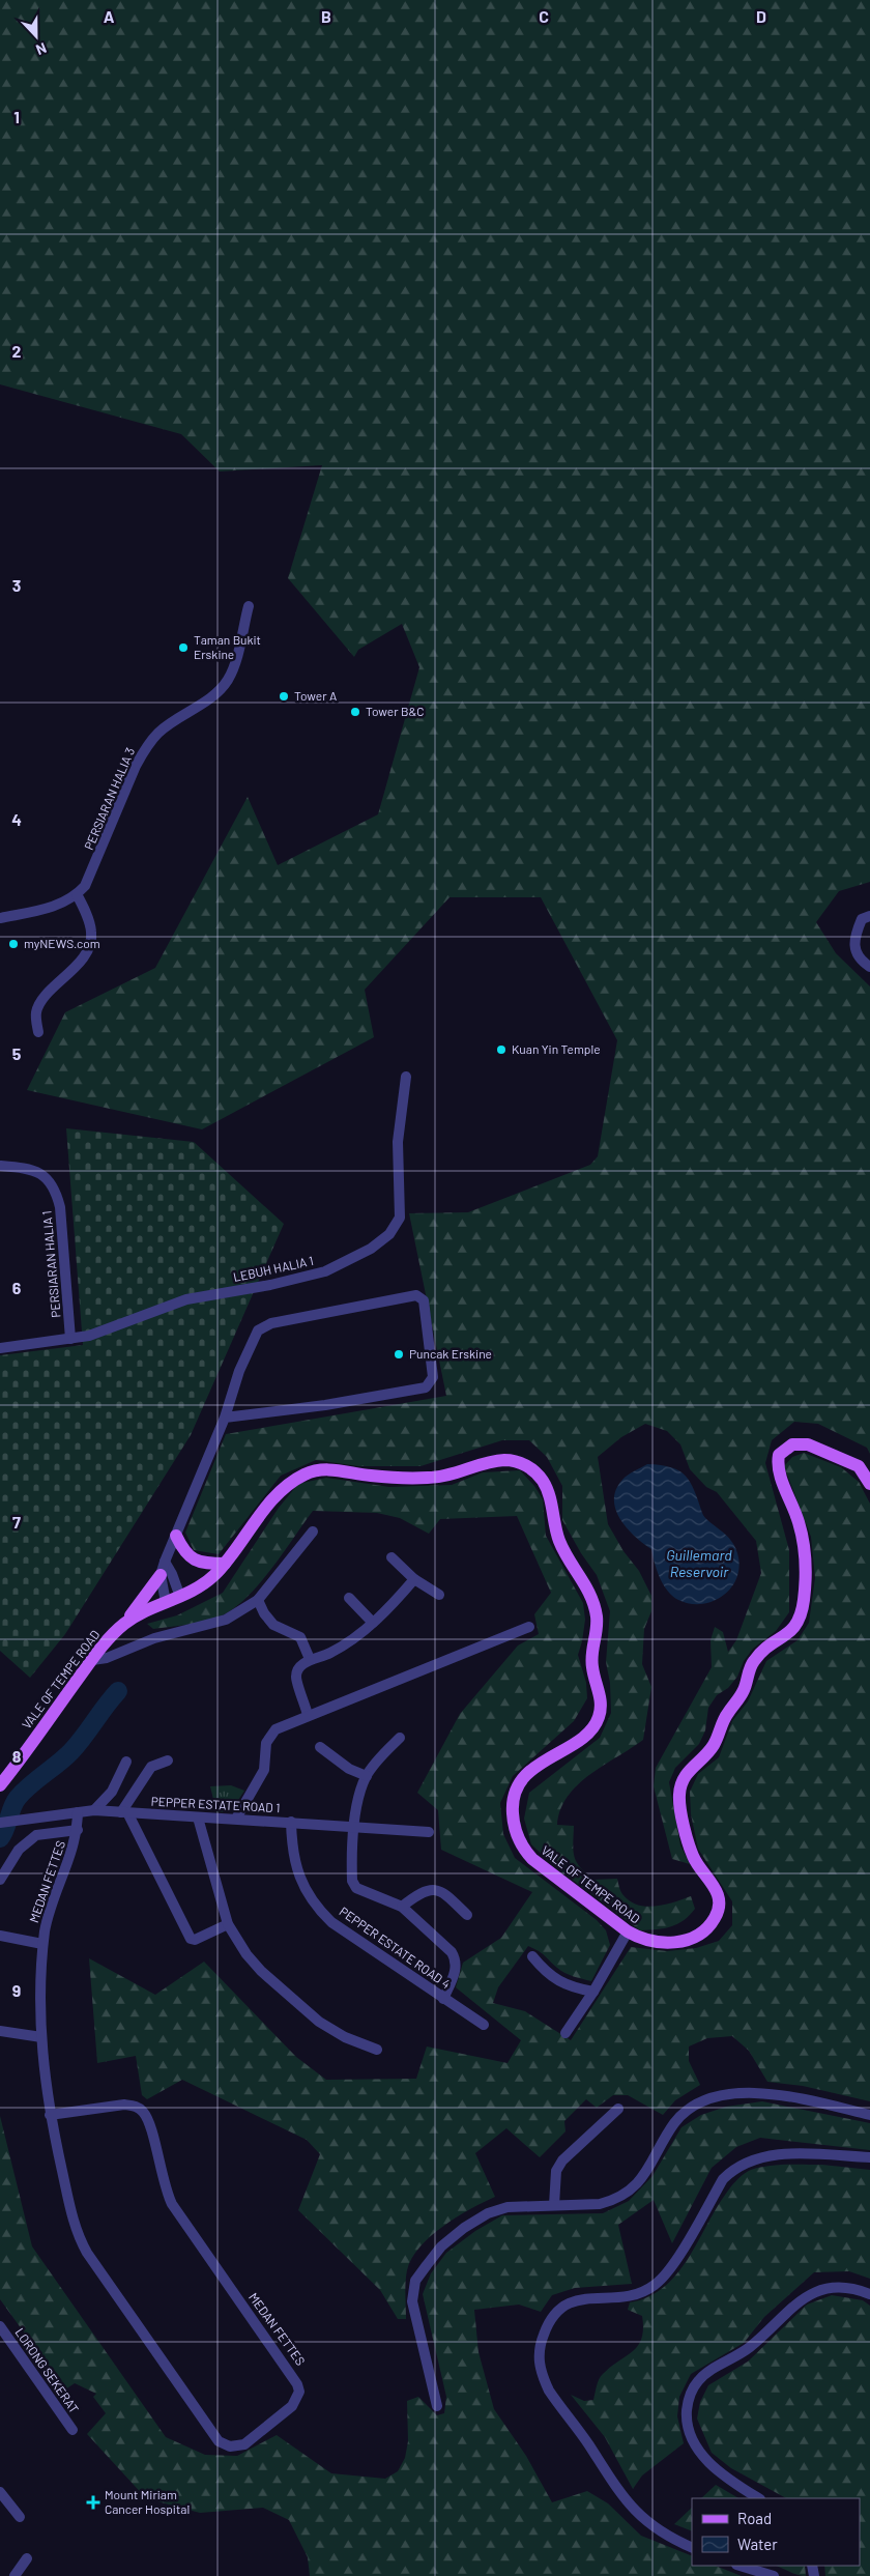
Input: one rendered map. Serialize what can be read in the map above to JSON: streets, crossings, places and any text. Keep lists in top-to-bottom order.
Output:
{
  "streets": {
    "main road": ["VALE OF TEMPE ROAD"],
    "street": [
      "PERSIARAN HALIA 3",
      "PERSIARAN HALIA 1",
      "LEBUH HALIA 1",
      "PEPPER ESTATE ROAD 1",
      "MEDAN FETTES",
      "PEPPER ESTATE ROAD 4",
      "LORONG SEKERAT"
    ]
  },
  "crossings": [
    ["PERSIARAN HALIA 1", "LEBUH HALIA 1"],
    ["PEPPER ESTATE ROAD 1", "MEDAN FETTES"],
    ["PEPPER ESTATE ROAD 1", "PEPPER ESTATE ROAD 4"]
  ],
  "water": ["Guillemard Reservoir"],
  "places": {
    "other": [
      "Taman Bukit Erskine",
      "Tower A",
      "Tower B&C",
      "myNEWS.com",
      "Kuan Yin Temple",
      "Puncak Erskine"
    ],
    "health": ["Mount Miriam Cancer Hospital"]
  },
  "legend": ["Road", "Water"],
  "north": "bottom",
  "grid": {
    "columns": [
      "A",
      "B",
      "C",
      "D"
    ],
    "rows": [
      "1",
      "2",
      "3",
      "4",
      "5",
      "6",
      "7",
      "8",
      "9"
    ]
  }
}
